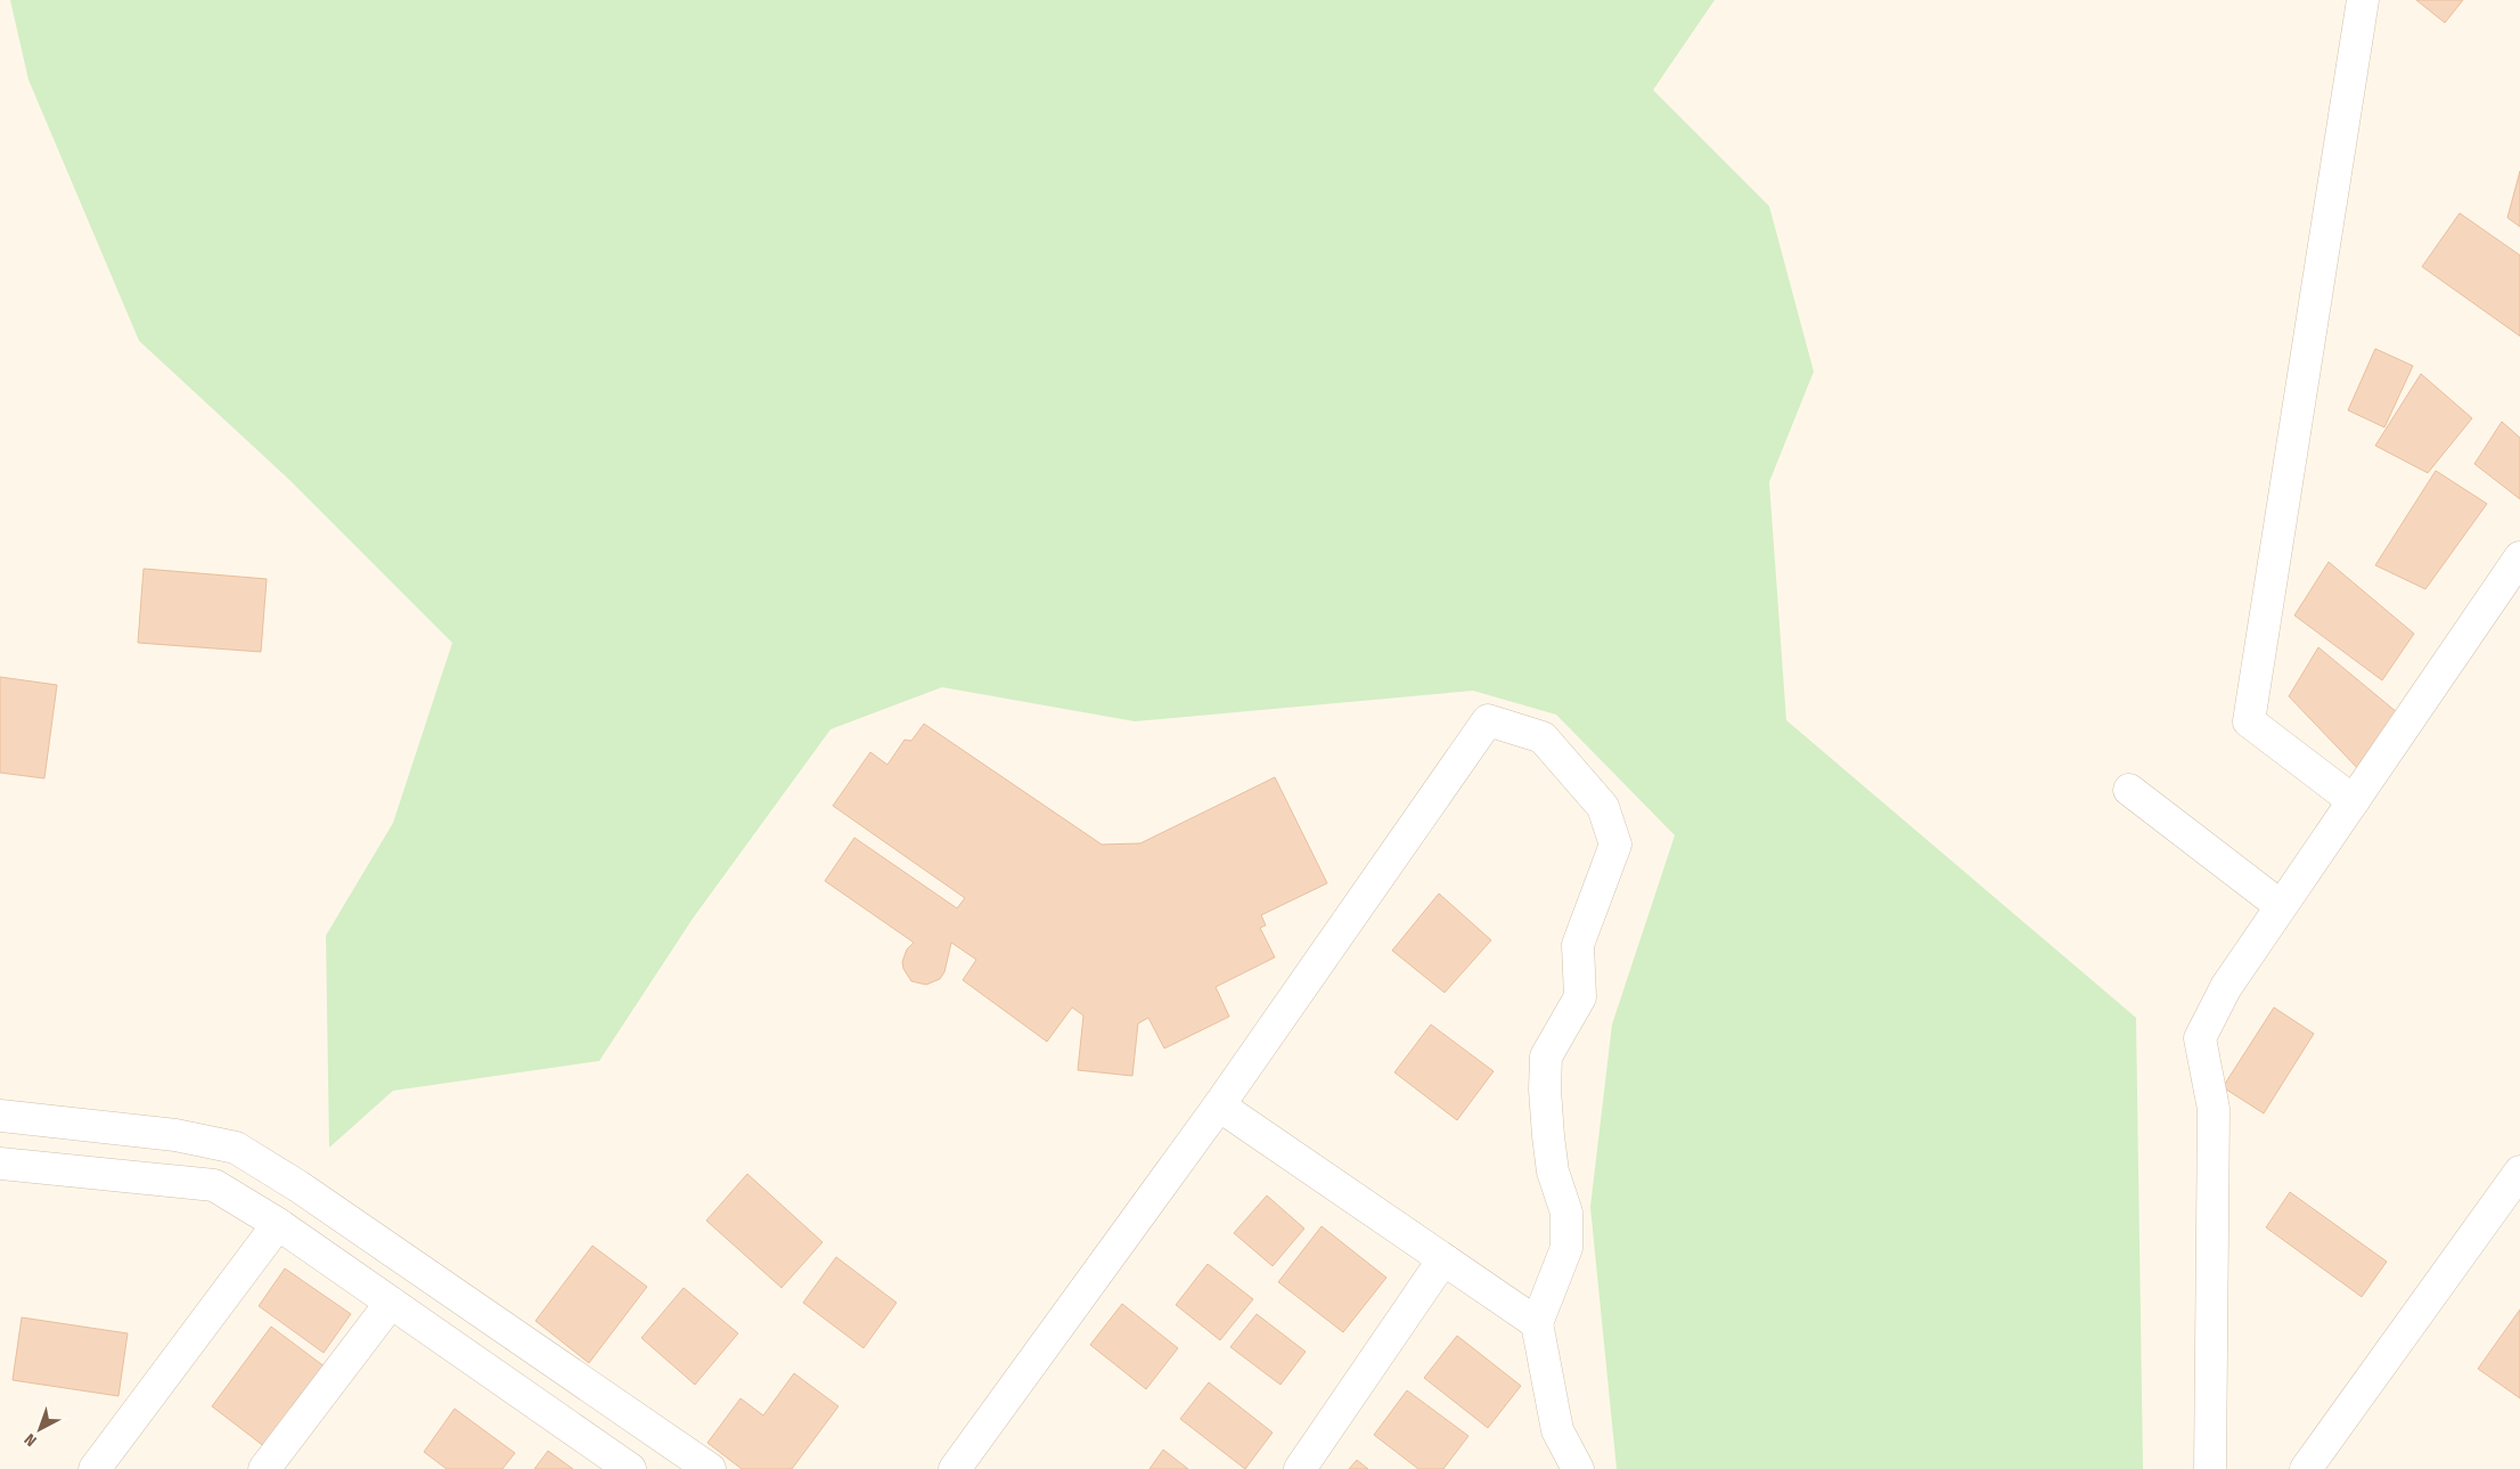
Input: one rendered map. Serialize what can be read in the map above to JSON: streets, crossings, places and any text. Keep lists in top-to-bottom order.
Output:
{
  "north": "bottom left"
}
